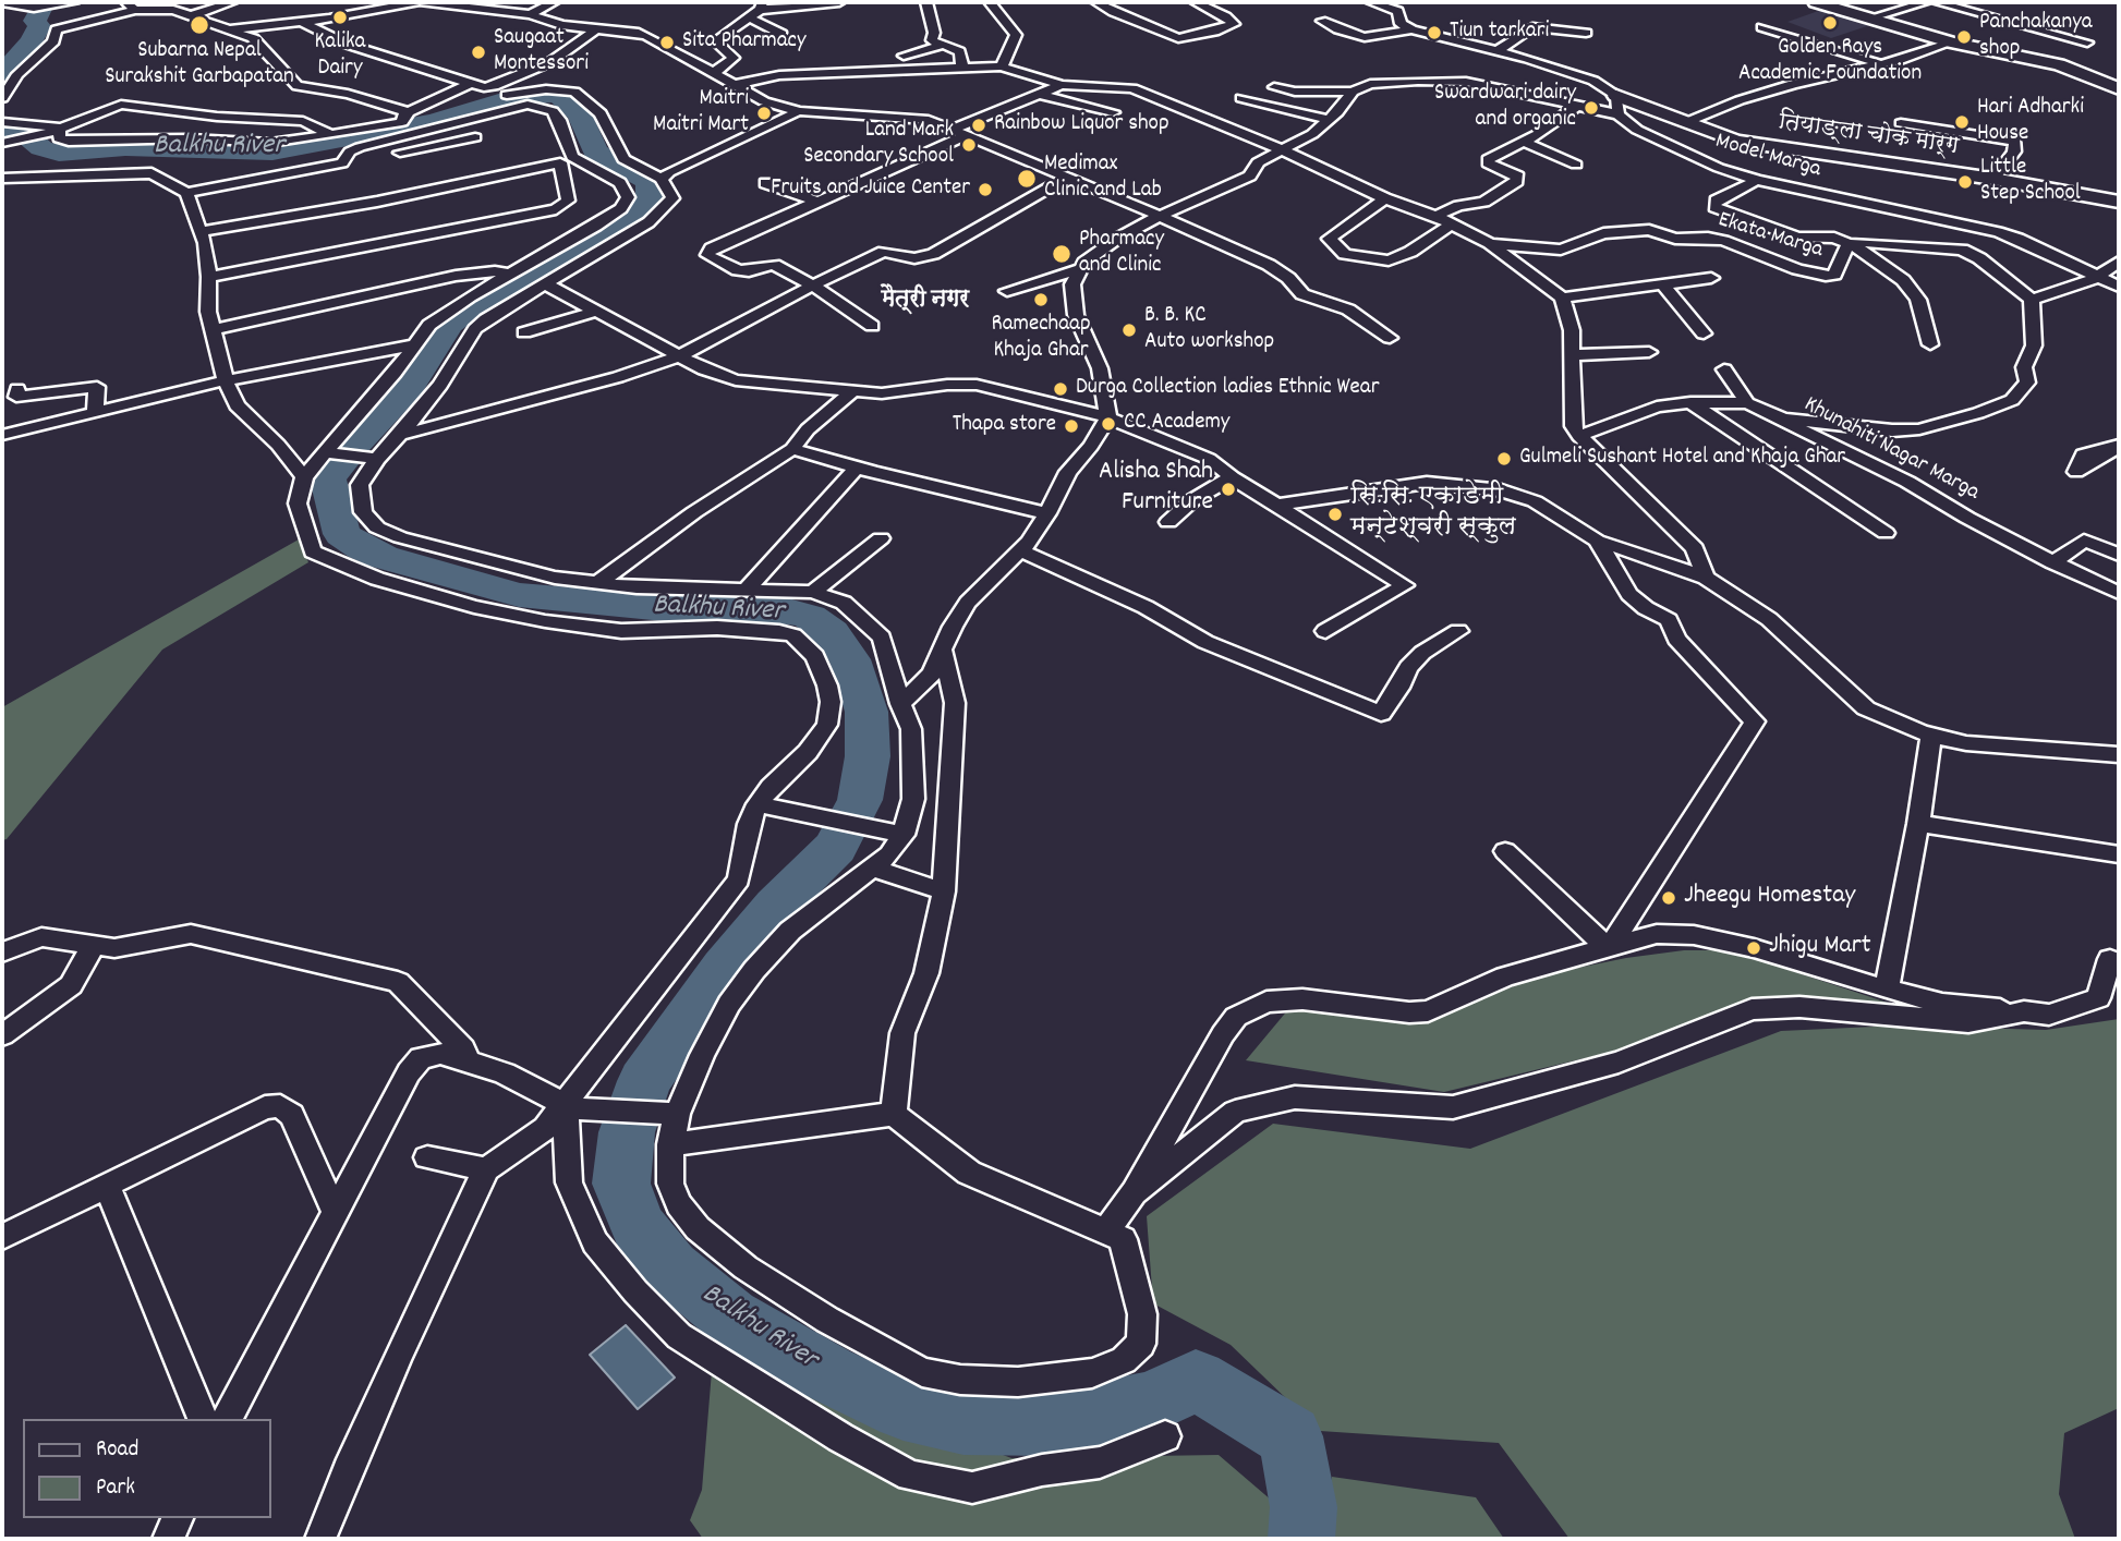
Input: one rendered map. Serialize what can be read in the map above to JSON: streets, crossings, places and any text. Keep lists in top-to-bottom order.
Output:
{
  "streets": {
    "street": [
      "तियाङ्ला चोक मार्ग",
      "Model Marga",
      "Ekata Marga",
      "Khunahiti Nagar Marga"
    ]
  },
  "crossings": [
    ["तियाङ्ला चोक मार्ग", "Model Marga"],
    ["Ekata Marga", "Khunahiti Nagar Marga"]
  ],
  "districts": ["मैत्री नगर"],
  "water": ["Balkhu River"],
  "places": [
    "Kalika Dairy",
    "Golden Rays Academic Foundation",
    "Subarna Nepal Surakshit Garbapatan",
    "Tiun tarkari",
    "Panchakanya shop",
    "Sita Pharmacy",
    "Saugaat Montessori",
    "Swardwari dairy and organic",
    "Maitri Maitri Mart",
    "Hari Adharki House",
    "Rainbow Liquor shop",
    "Land Mark Secondary School",
    "Medimax Clinic and Lab",
    "Little Step School",
    "Fruits and Juice Center",
    "Pharmacy and Clinic",
    "Ramechaap Khaja Ghar",
    "B. B. KC Auto workshop",
    "Durga Collection ladies Ethnic Wear",
    "CC Academy",
    "Thapa store",
    "Gulmeli Sushant Hotel and Khaja Ghar",
    "Alisha Shah Furniture",
    "सि.सि. एकाडेमी मन्टेश्वरी स्कुल",
    "Jheegu Homestay",
    "Jhigu Mart"
  ],
  "legend": ["Road", "Park"]
}
